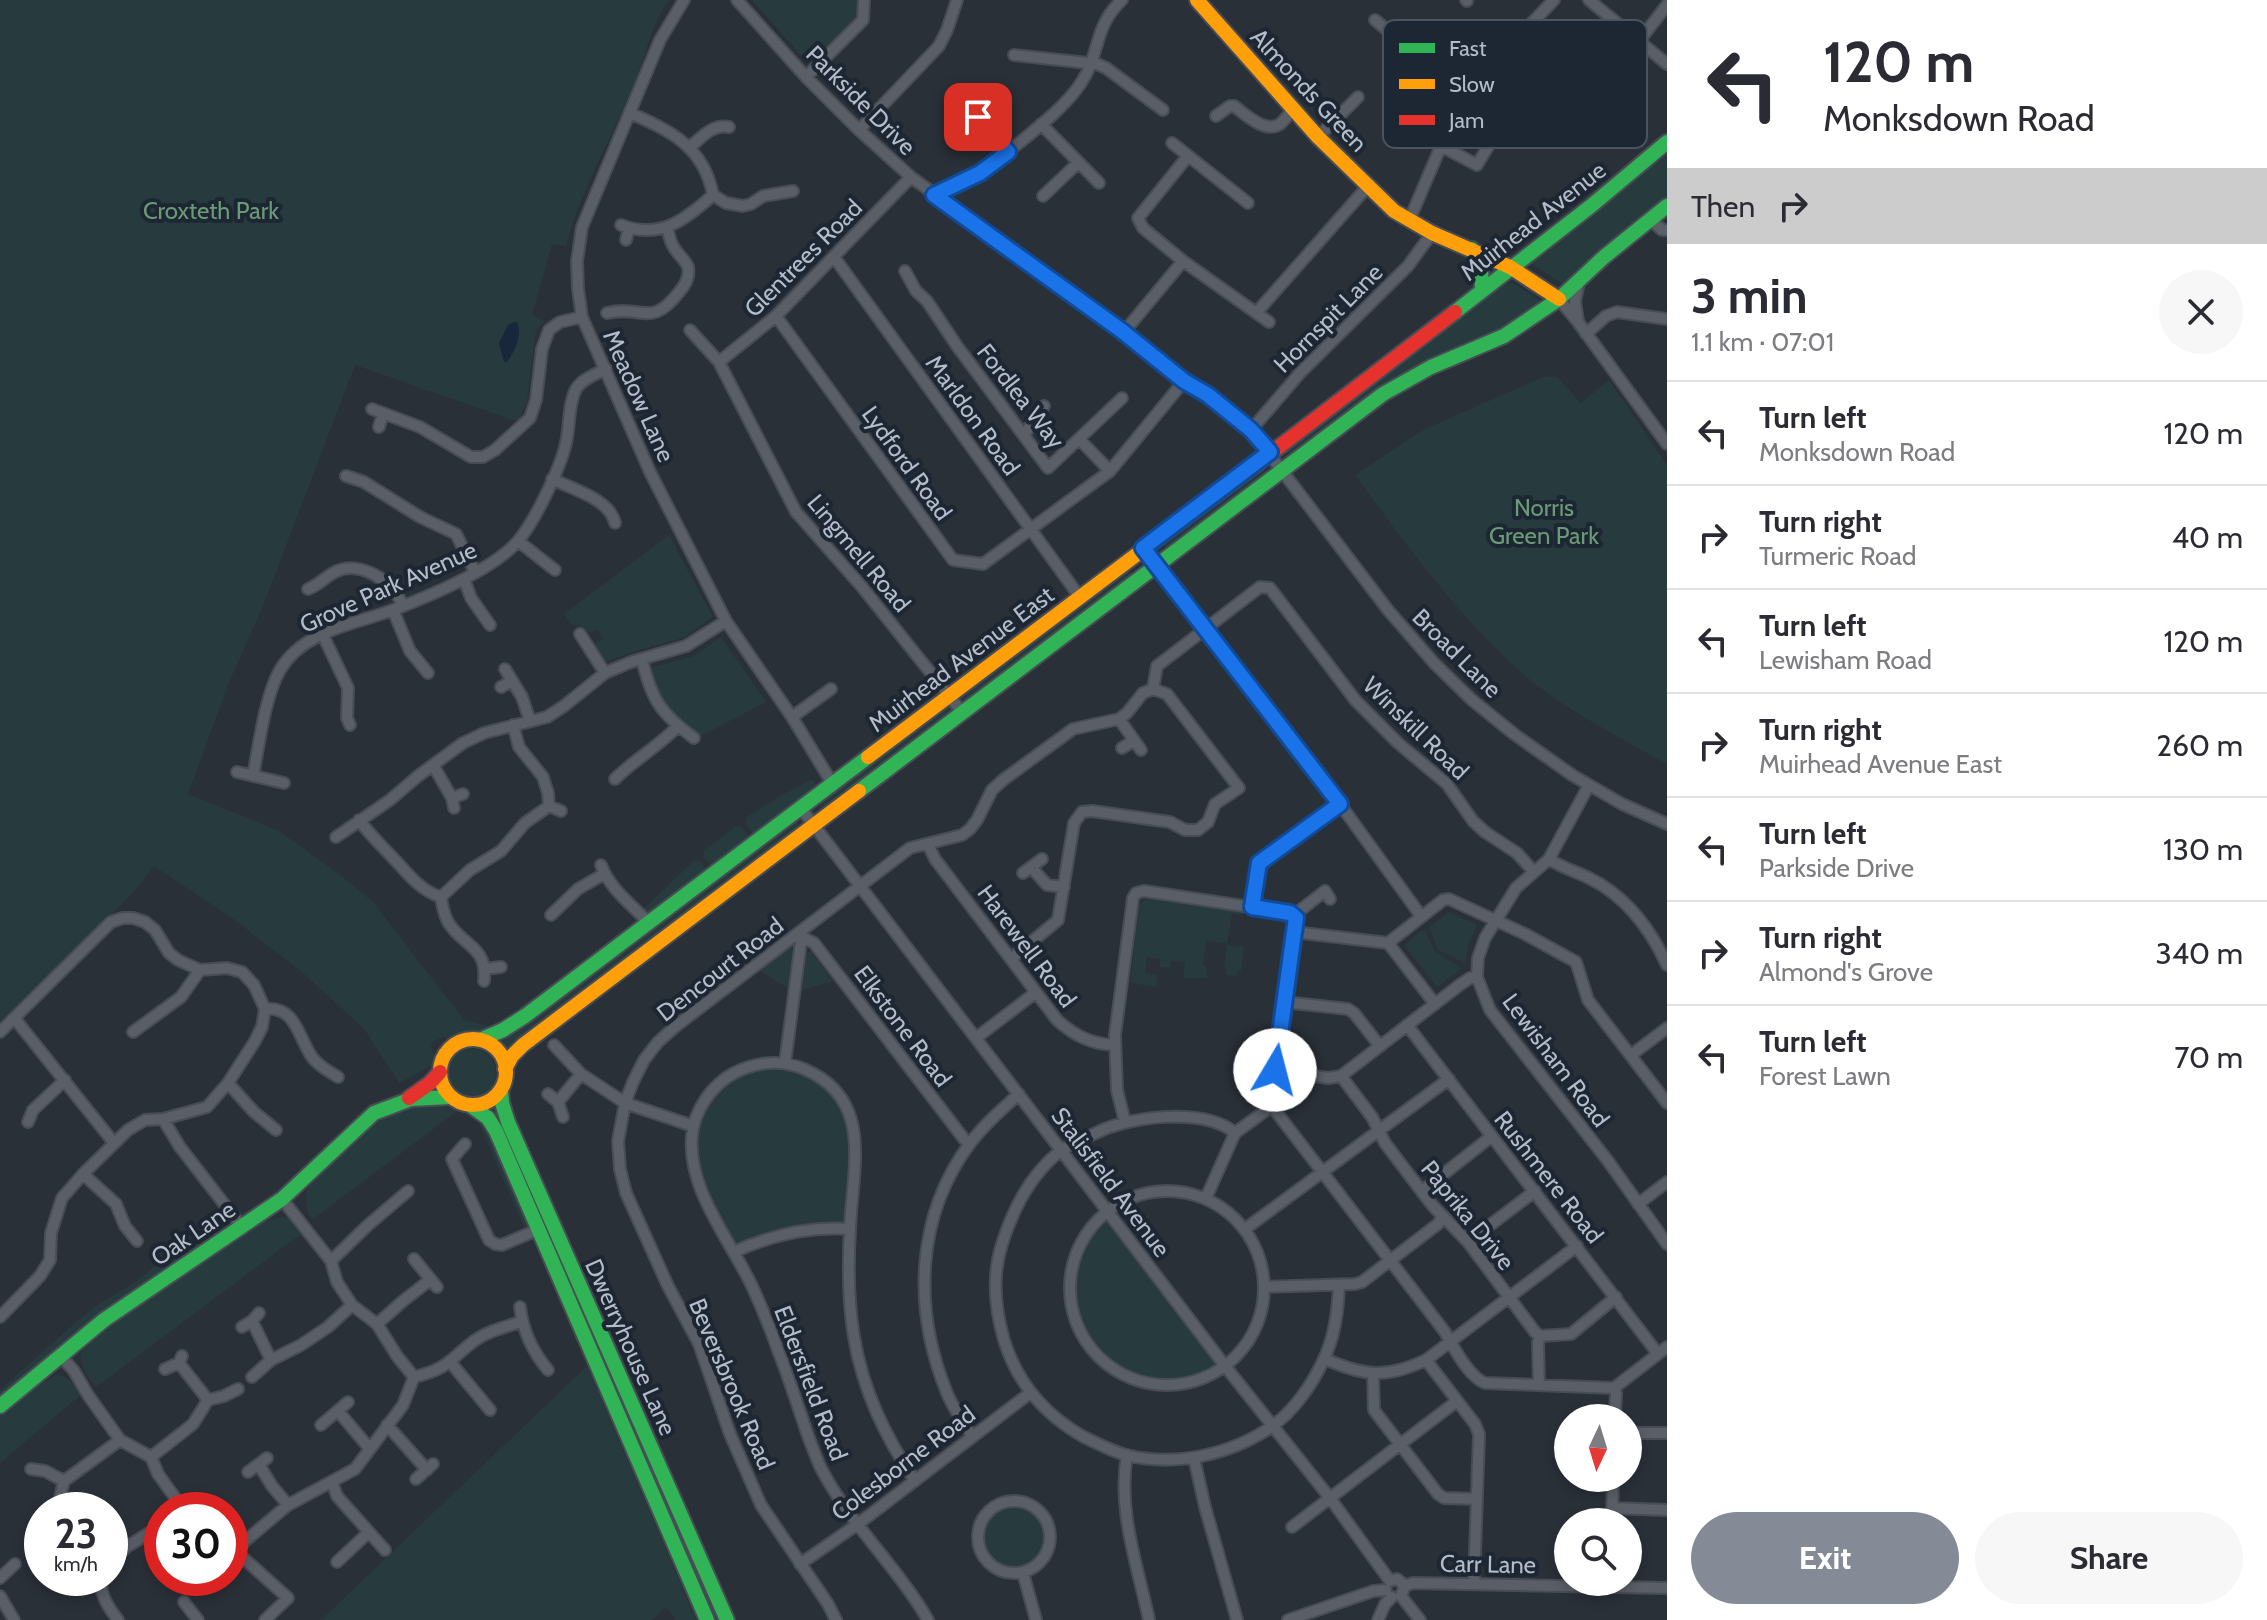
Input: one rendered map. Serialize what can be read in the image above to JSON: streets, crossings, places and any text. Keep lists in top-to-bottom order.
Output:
{
  "streets": {
    "street": [
      "Almonds Green",
      "Parkside Drive",
      "Muirhead Avenue",
      "Glentrees Road",
      "Hornspit Lane",
      "Meadow Lane",
      "Fordlea Way",
      "Marldon Road",
      "Lydford Road",
      "Lingmell Road",
      "Grove Park Avenue",
      "Broad Lane",
      "Muirhead Avenue East",
      "Winskill Road",
      "Harewell Road",
      "Dencourt Road",
      "Elkstone Road",
      "Lewisham Road",
      "Rushmere Road",
      "Stalisfield Avenue",
      "Paprika Drive",
      "Oak Lane",
      "Dwerryhouse Lane",
      "Eldersfield Road",
      "Beversbrook Road",
      "Colesborne Road",
      "Carr Lane"
    ]
  },
  "crossings": [
    ["Almonds Green", "Muirhead Avenue"],
    ["Almonds Green", "Hornspit Lane"],
    ["Almonds Green", "Muirhead Avenue East"],
    ["Parkside Drive", "Glentrees Road"],
    ["Parkside Drive", "Hornspit Lane"],
    ["Parkside Drive", "Lydford Road"],
    ["Parkside Drive", "Broad Lane"],
    ["Parkside Drive", "Muirhead Avenue East"],
    ["Muirhead Avenue", "Muirhead Avenue East"],
    ["Glentrees Road", "Marldon Road"],
    ["Glentrees Road", "Lydford Road"],
    ["Glentrees Road", "Lingmell Road"],
    ["Meadow Lane", "Grove Park Avenue"],
    ["Meadow Lane", "Muirhead Avenue East"],
    ["Marldon Road", "Lydford Road"],
    ["Marldon Road", "Muirhead Avenue East"],
    ["Lingmell Road", "Muirhead Avenue East"],
    ["Broad Lane", "Muirhead Avenue East"],
    ["Muirhead Avenue East", "Stalisfield Avenue"],
    ["Muirhead Avenue East", "Oak Lane"],
    ["Muirhead Avenue East", "Dwerryhouse Lane"],
    ["Winskill Road", "Lewisham Road"],
    ["Harewell Road", "Dencourt Road"],
    ["Dencourt Road", "Elkstone Road"],
    ["Dencourt Road", "Stalisfield Avenue"],
    ["Dencourt Road", "Beversbrook Road"],
    ["Stalisfield Avenue", "Carr Lane"],
    ["Oak Lane", "Dwerryhouse Lane"],
    ["Eldersfield Road", "Colesborne Road"],
    ["Beversbrook Road", "Colesborne Road"]
  ],
  "parks": ["Croxteth Park", "Norris Green Park"],
  "legend": ["Fast", "Slow", "Jam"],
  "north": "bottom",
  "page": {
    "turn": ["120 m", "Monksdown Road"],
    "then": "Then",
    "heading": ["3 min", "1.1 km · 07:01"],
    "list": [
      {
        "name": "Turn left",
        "note": "Monksdown Road",
        "value": "120 m"
      },
      {
        "name": "Turn right",
        "note": "Turmeric Road",
        "value": "40 m"
      },
      {
        "name": "Turn left",
        "note": "Lewisham Road",
        "value": "120 m"
      },
      {
        "name": "Turn right",
        "note": "Muirhead Avenue East",
        "value": "260 m"
      },
      {
        "name": "Turn left",
        "note": "Parkside Drive",
        "value": "130 m"
      },
      {
        "name": "Turn right",
        "note": "Almond's Grove",
        "value": "340 m"
      },
      {
        "name": "Turn left",
        "note": "Forest Lawn",
        "value": "70 m"
      }
    ],
    "speed": "23 km/h",
    "limit": "30",
    "buttons": ["Exit", "Share"]
  }
}
